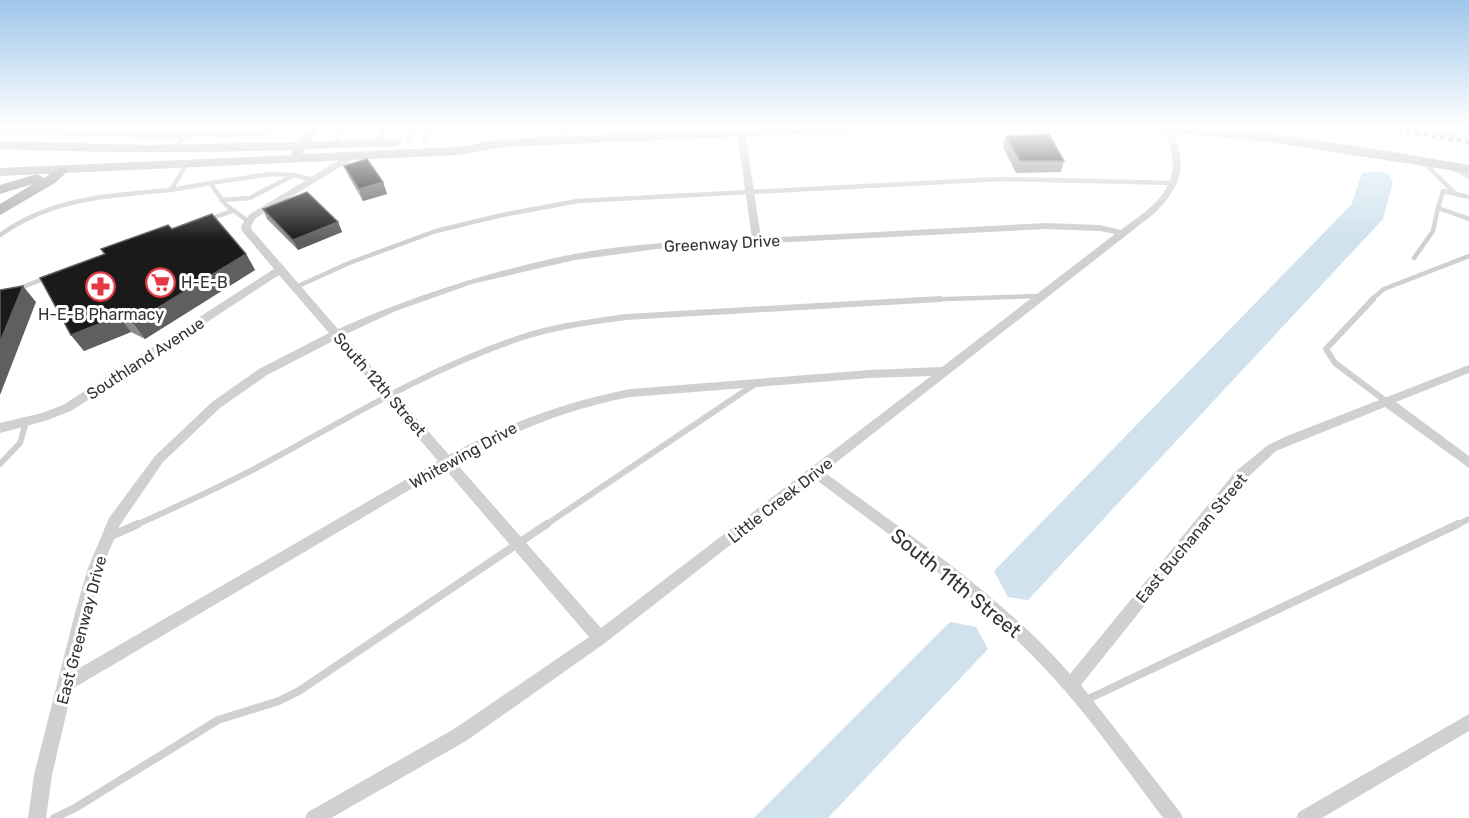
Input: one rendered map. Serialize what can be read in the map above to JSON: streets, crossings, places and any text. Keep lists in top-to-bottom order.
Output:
{
  "streets": {
    "street": [
      "Greenway Drive",
      "Southland Avenue",
      "South 12th Street",
      "Whitewing Drive",
      "Little Creek Drive",
      "East Buchanan Street",
      "South 11th Street",
      "East Greenway Drive"
    ]
  },
  "crossings": [
    ["Greenway Drive", "South 12th Street"],
    ["Greenway Drive", "Little Creek Drive"],
    ["Greenway Drive", "East Greenway Drive"],
    ["Southland Avenue", "South 12th Street"],
    ["South 12th Street", "Whitewing Drive"],
    ["South 12th Street", "Little Creek Drive"],
    ["South 12th Street", "East Greenway Drive"],
    ["Whitewing Drive", "Little Creek Drive"],
    ["Whitewing Drive", "East Greenway Drive"],
    ["Little Creek Drive", "South 11th Street"],
    ["East Buchanan Street", "South 11th Street"]
  ],
  "places": {
    "supermarket": ["H-E-B"],
    "pharmacy": ["H-E-B Pharmacy"]
  }
}
